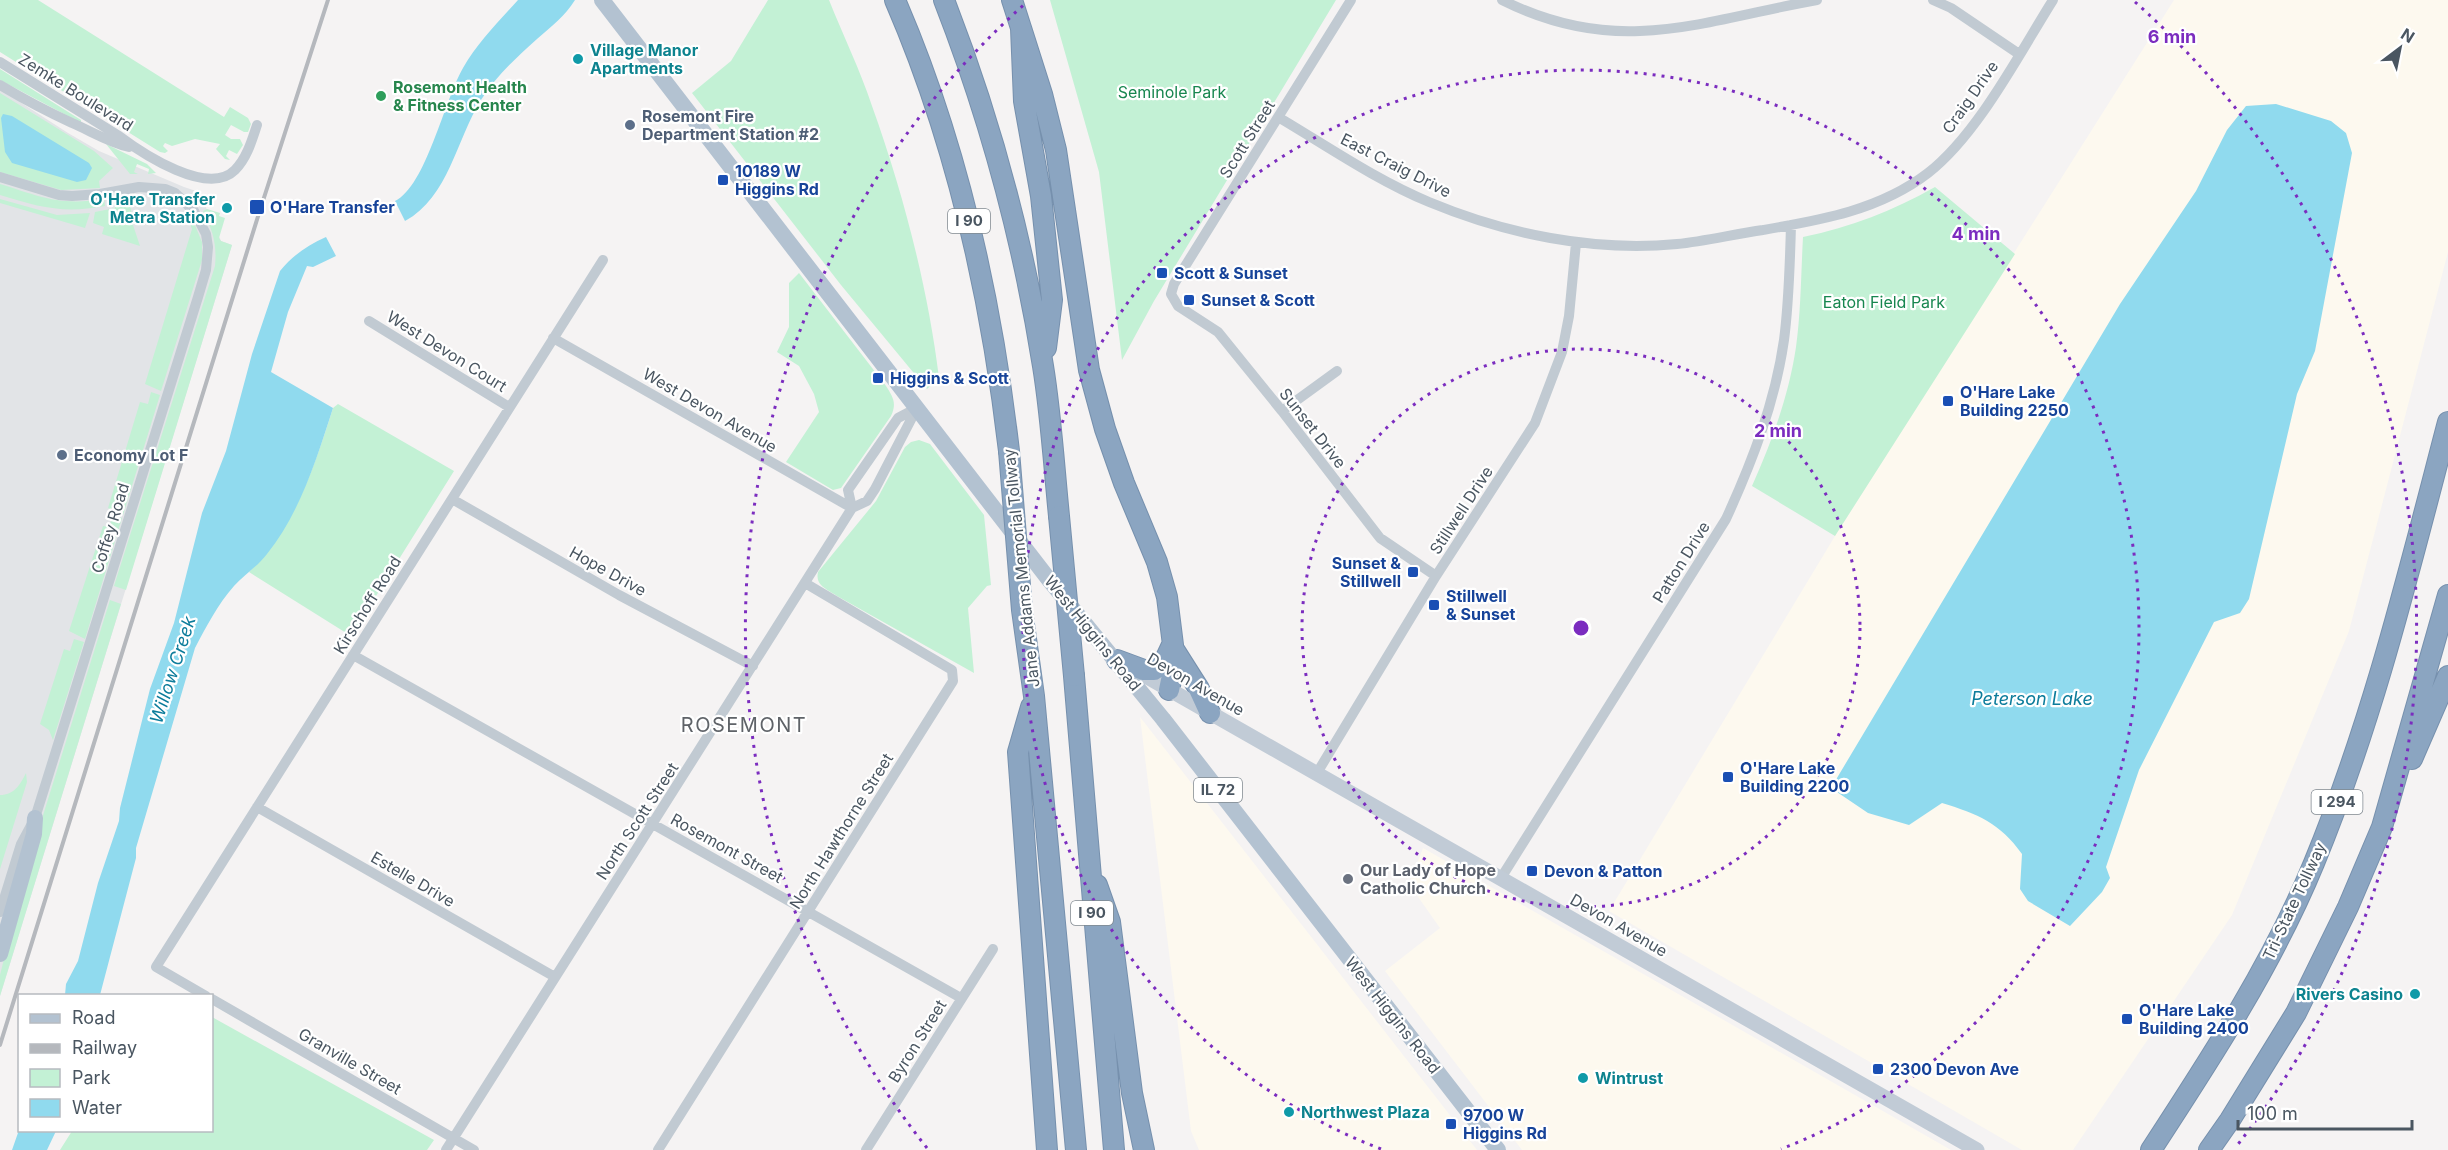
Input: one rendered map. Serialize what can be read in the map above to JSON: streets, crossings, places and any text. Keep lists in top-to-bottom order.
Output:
{
  "streets": {
    "highway": [
      "I 90",
      "Jane Addams Memorial Tollway",
      "I 294",
      "Tri-State Tollway"
    ],
    "main road": ["West Higgins Road", "Devon Avenue", "IL 72"],
    "street": [
      "Zemke Boulevard",
      "Craig Drive",
      "Scott Street",
      "East Craig Drive",
      "West Devon Court",
      "West Devon Avenue",
      "Sunset Drive",
      "Stillwell Drive",
      "Coffey Road",
      "Patton Drive",
      "Hope Drive",
      "Kirschoff Road",
      "North Scott Street",
      "North Hawthorne Street",
      "Rosemont Street",
      "Estelle Drive",
      "Byron Street",
      "Granville Street"
    ]
  },
  "crossings": [
    ["Craig Drive", "East Craig Drive"],
    ["Craig Drive", "Patton Drive"],
    ["Scott Street", "East Craig Drive"],
    ["Scott Street", "Sunset Drive"],
    ["East Craig Drive", "Stillwell Drive"],
    ["East Craig Drive", "Patton Drive"],
    ["West Devon Court", "Kirschoff Road"],
    ["West Devon Avenue", "Kirschoff Road"],
    ["West Devon Avenue", "North Scott Street"],
    ["Sunset Drive", "Stillwell Drive"],
    ["Stillwell Drive", "Devon Avenue"],
    ["Patton Drive", "Devon Avenue"],
    ["Hope Drive", "Kirschoff Road"],
    ["Hope Drive", "North Scott Street"],
    ["Kirschoff Road", "Rosemont Street"],
    ["Kirschoff Road", "Estelle Drive"],
    ["West Higgins Road", "Devon Avenue"],
    ["West Higgins Road", "North Scott Street"],
    ["North Scott Street", "North Hawthorne Street"],
    ["North Scott Street", "Rosemont Street"],
    ["North Scott Street", "Estelle Drive"],
    ["North Scott Street", "Granville Street"],
    ["North Hawthorne Street", "Rosemont Street"],
    ["Rosemont Street", "Byron Street"]
  ],
  "districts": ["ROSEMONT"],
  "water": ["Willow Creek", "Peterson Lake"],
  "parks": ["Seminole Park", "Eaton Field Park"],
  "places": {
    "other": [
      "Village Manor Apartments",
      "Rosemont Health & Fitness Center",
      "Rosemont Fire Department Station #2",
      "O'Hare Transfer Metra Station",
      "Economy Lot F",
      "Our Lady of Hope Catholic Church",
      "Rivers Casino",
      "Wintrust",
      "Northwest Plaza"
    ],
    "transit": [
      "10189 W Higgins Rd",
      "O'Hare Transfer",
      "Scott & Sunset",
      "Sunset & Scott",
      "Higgins & Scott",
      "O'Hare Lake Building 2250",
      "Sunset & Stillwell",
      "Stillwell & Sunset",
      "O'Hare Lake Building 2200",
      "Devon & Patton",
      "O'Hare Lake Building 2400",
      "2300 Devon Ave",
      "9700 W Higgins Rd"
    ]
  },
  "legend": [
    "Road",
    "Railway",
    "Park",
    "Water"
  ],
  "scale_bar": "100 m",
  "north": "top right",
  "rings": ["6 min", "4 min", "2 min"]
}
